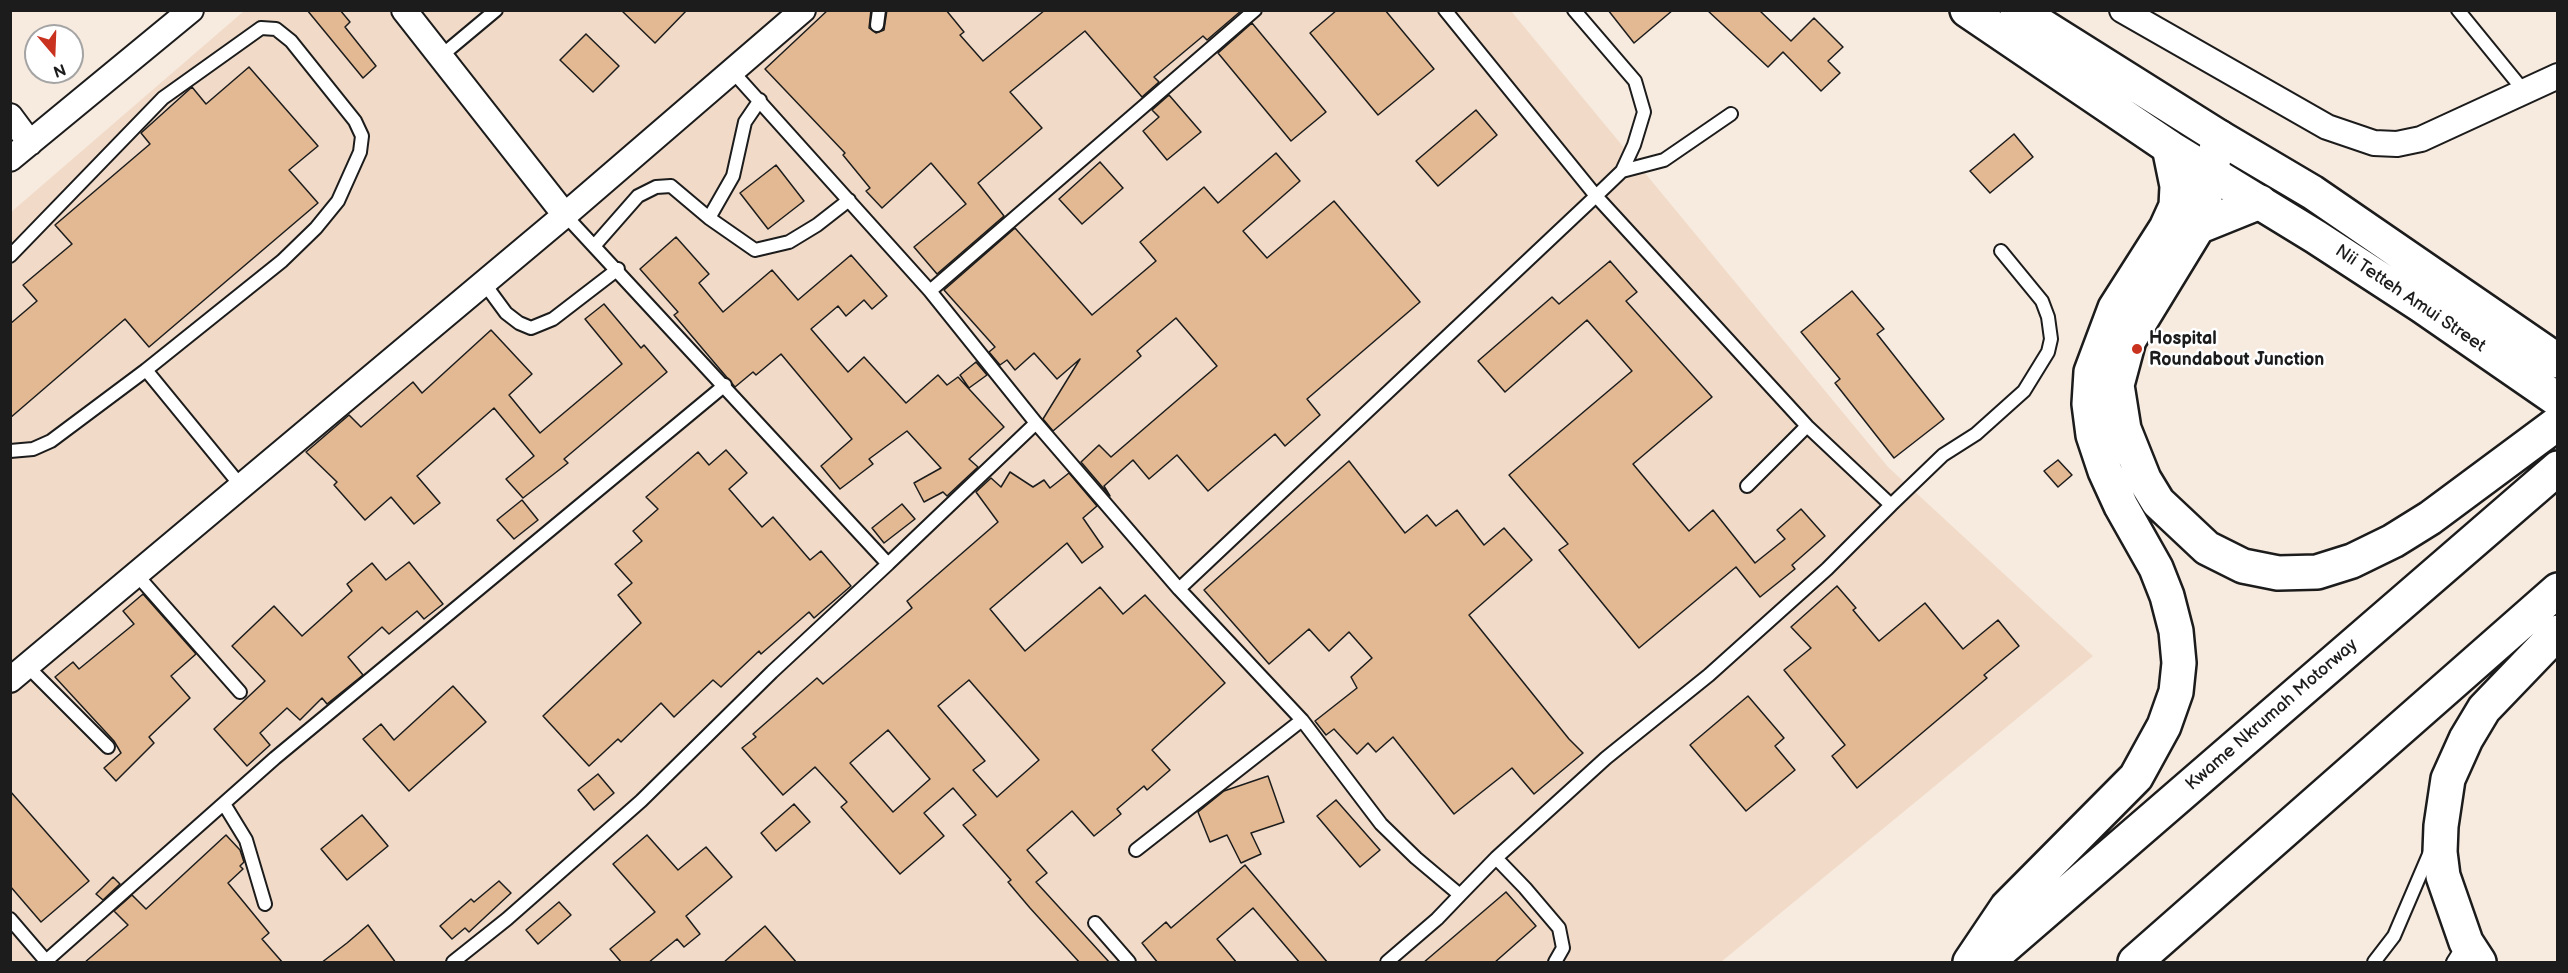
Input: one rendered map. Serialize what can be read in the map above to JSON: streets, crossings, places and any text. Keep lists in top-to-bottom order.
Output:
{
  "streets": {
    "main road": ["Nii Tetteh Amui Street", "Kwame Nkrumah Motorway"]
  },
  "places": ["Hospital Roundabout Junction"],
  "north": "bottom"
}
